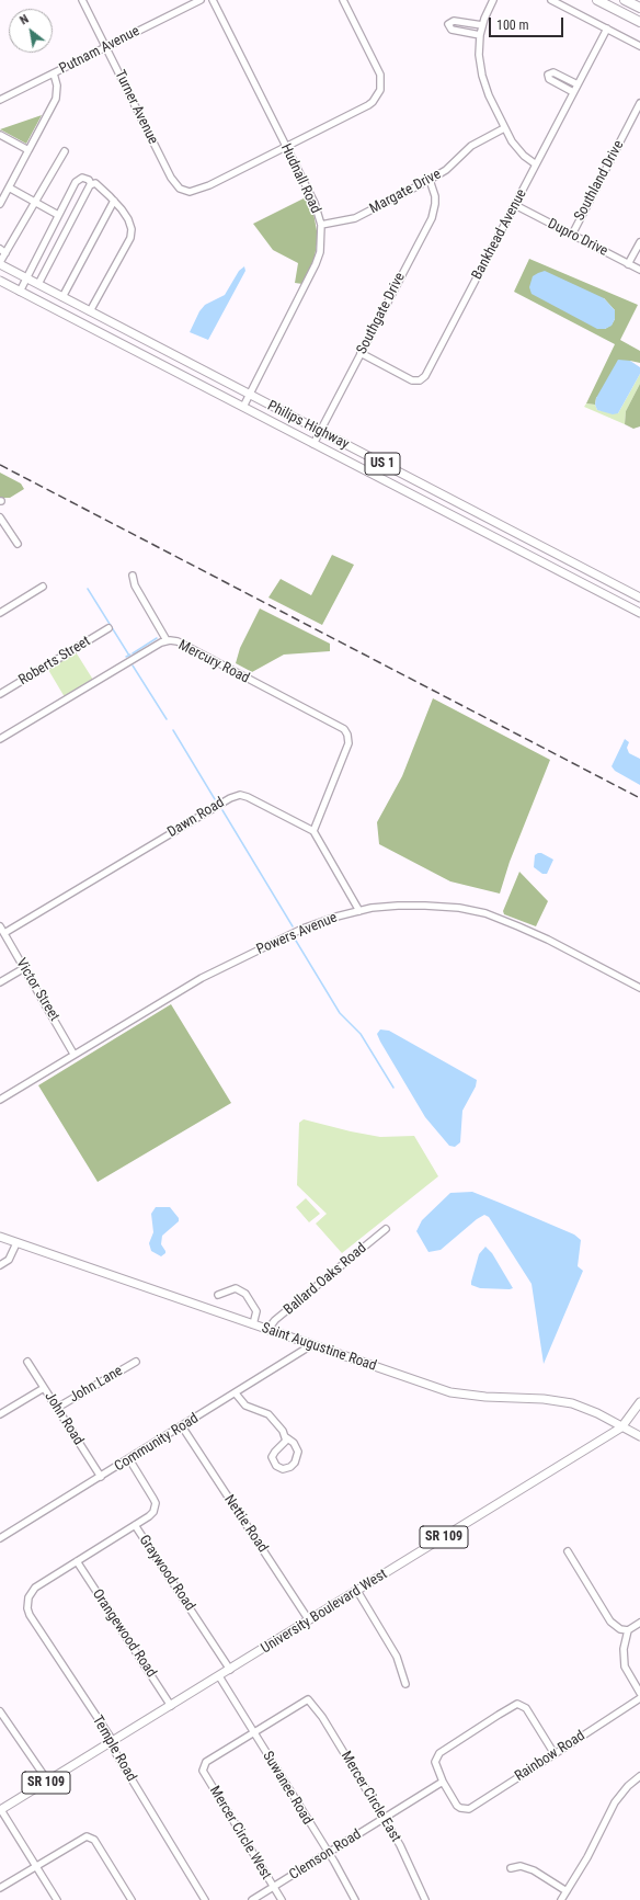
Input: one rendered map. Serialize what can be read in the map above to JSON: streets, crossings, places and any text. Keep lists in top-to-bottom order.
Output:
{
  "streets": {
    "main road": [
      "Philips Highway",
      "US 1",
      "Saint Augustine Road",
      "SR 109",
      "University Boulevard West"
    ],
    "street": [
      "Putnam Avenue",
      "Turner Avenue",
      "Hudnall Road",
      "Southland Drive",
      "Margate Drive",
      "Bankhead Avenue",
      "Dupro Drive",
      "Southgate Drive",
      "Roberts Street",
      "Mercury Road",
      "Dawn Road",
      "Powers Avenue",
      "Victor Street",
      "Ballard Oaks Road",
      "John Lane",
      "John Road",
      "Community Road",
      "Nettie Road",
      "Graywood Road",
      "Orangewood Road",
      "Temple Road",
      "Rainbow Road",
      "Suwanee Road",
      "Mercer Circle East",
      "Mercer Circle West",
      "Clemson Road"
    ]
  },
  "crossings": [
    ["Putnam Avenue", "Turner Avenue"],
    ["Turner Avenue", "Hudnall Road"],
    ["Hudnall Road", "Margate Drive"],
    ["Hudnall Road", "Philips Highway"],
    ["Southland Drive", "Dupro Drive"],
    ["Margate Drive", "Southgate Drive"],
    ["Bankhead Avenue", "Dupro Drive"],
    ["Bankhead Avenue", "Southgate Drive"],
    ["Southgate Drive", "Philips Highway"],
    ["Mercury Road", "Dawn Road"],
    ["Dawn Road", "Victor Street"],
    ["Powers Avenue", "Victor Street"],
    ["Ballard Oaks Road", "Saint Augustine Road"],
    ["Saint Augustine Road", "Community Road"],
    ["Saint Augustine Road", "University Boulevard West"],
    ["John Lane", "John Road"],
    ["John Road", "Community Road"],
    ["Community Road", "Nettie Road"],
    ["Community Road", "Graywood Road"],
    ["Nettie Road", "University Boulevard West"],
    ["Graywood Road", "University Boulevard West"],
    ["University Boulevard West", "Orangewood Road"],
    ["University Boulevard West", "Temple Road"],
    ["University Boulevard West", "Suwanee Road"],
    ["Orangewood Road", "Temple Road"],
    ["Rainbow Road", "Clemson Road"],
    ["Suwanee Road", "Mercer Circle East"],
    ["Suwanee Road", "Mercer Circle West"],
    ["Suwanee Road", "Clemson Road"],
    ["Mercer Circle East", "Mercer Circle West"],
    ["Mercer Circle East", "Clemson Road"],
    ["Mercer Circle West", "Clemson Road"]
  ],
  "scale_bar": "100 m",
  "north": "top left"
}
